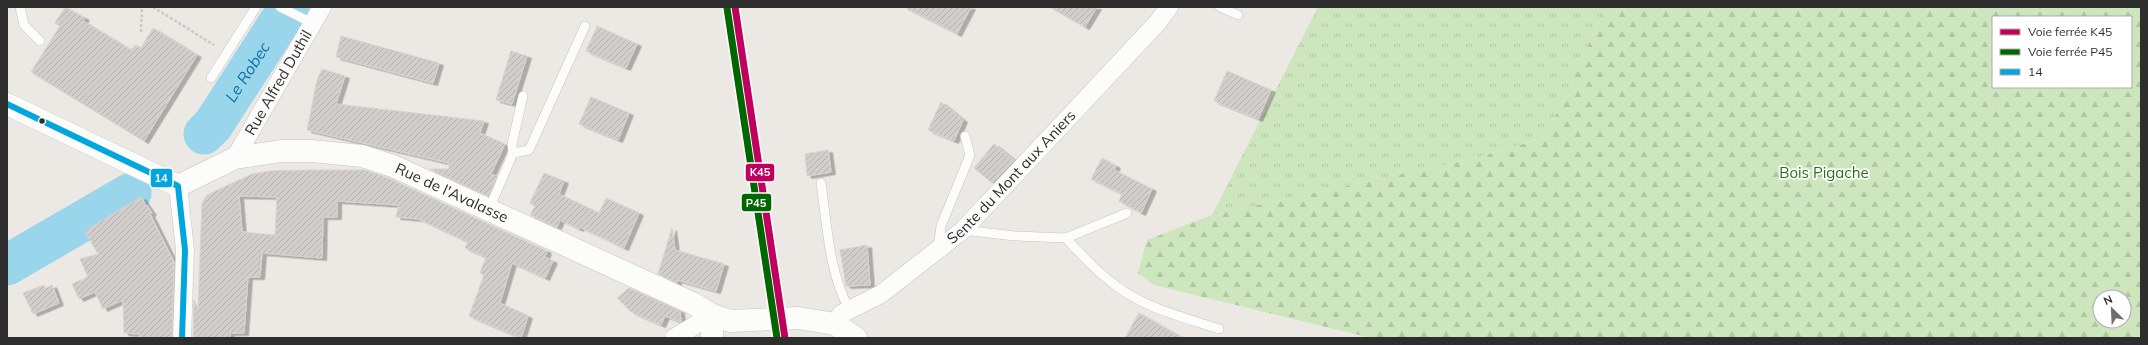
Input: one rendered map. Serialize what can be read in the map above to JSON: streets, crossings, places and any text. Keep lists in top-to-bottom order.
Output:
{
  "streets": {
    "main road": ["Rue de l'Avalasse"],
    "street": ["Rue Alfred Duthil", "Sente du Mont aux Aniers"]
  },
  "crossings": [
    ["Rue Alfred Duthil", "Rue de l'Avalasse"],
    ["Sente du Mont aux Aniers", "Rue de l'Avalasse"]
  ],
  "water": ["Le Robec"],
  "parks": ["Bois Pigache"],
  "lines": ["rail line K45", "rail line P45", "transit line 14"],
  "legend": ["Voie ferrée K45", "Voie ferrée P45", "14"],
  "north": "top left"
}
